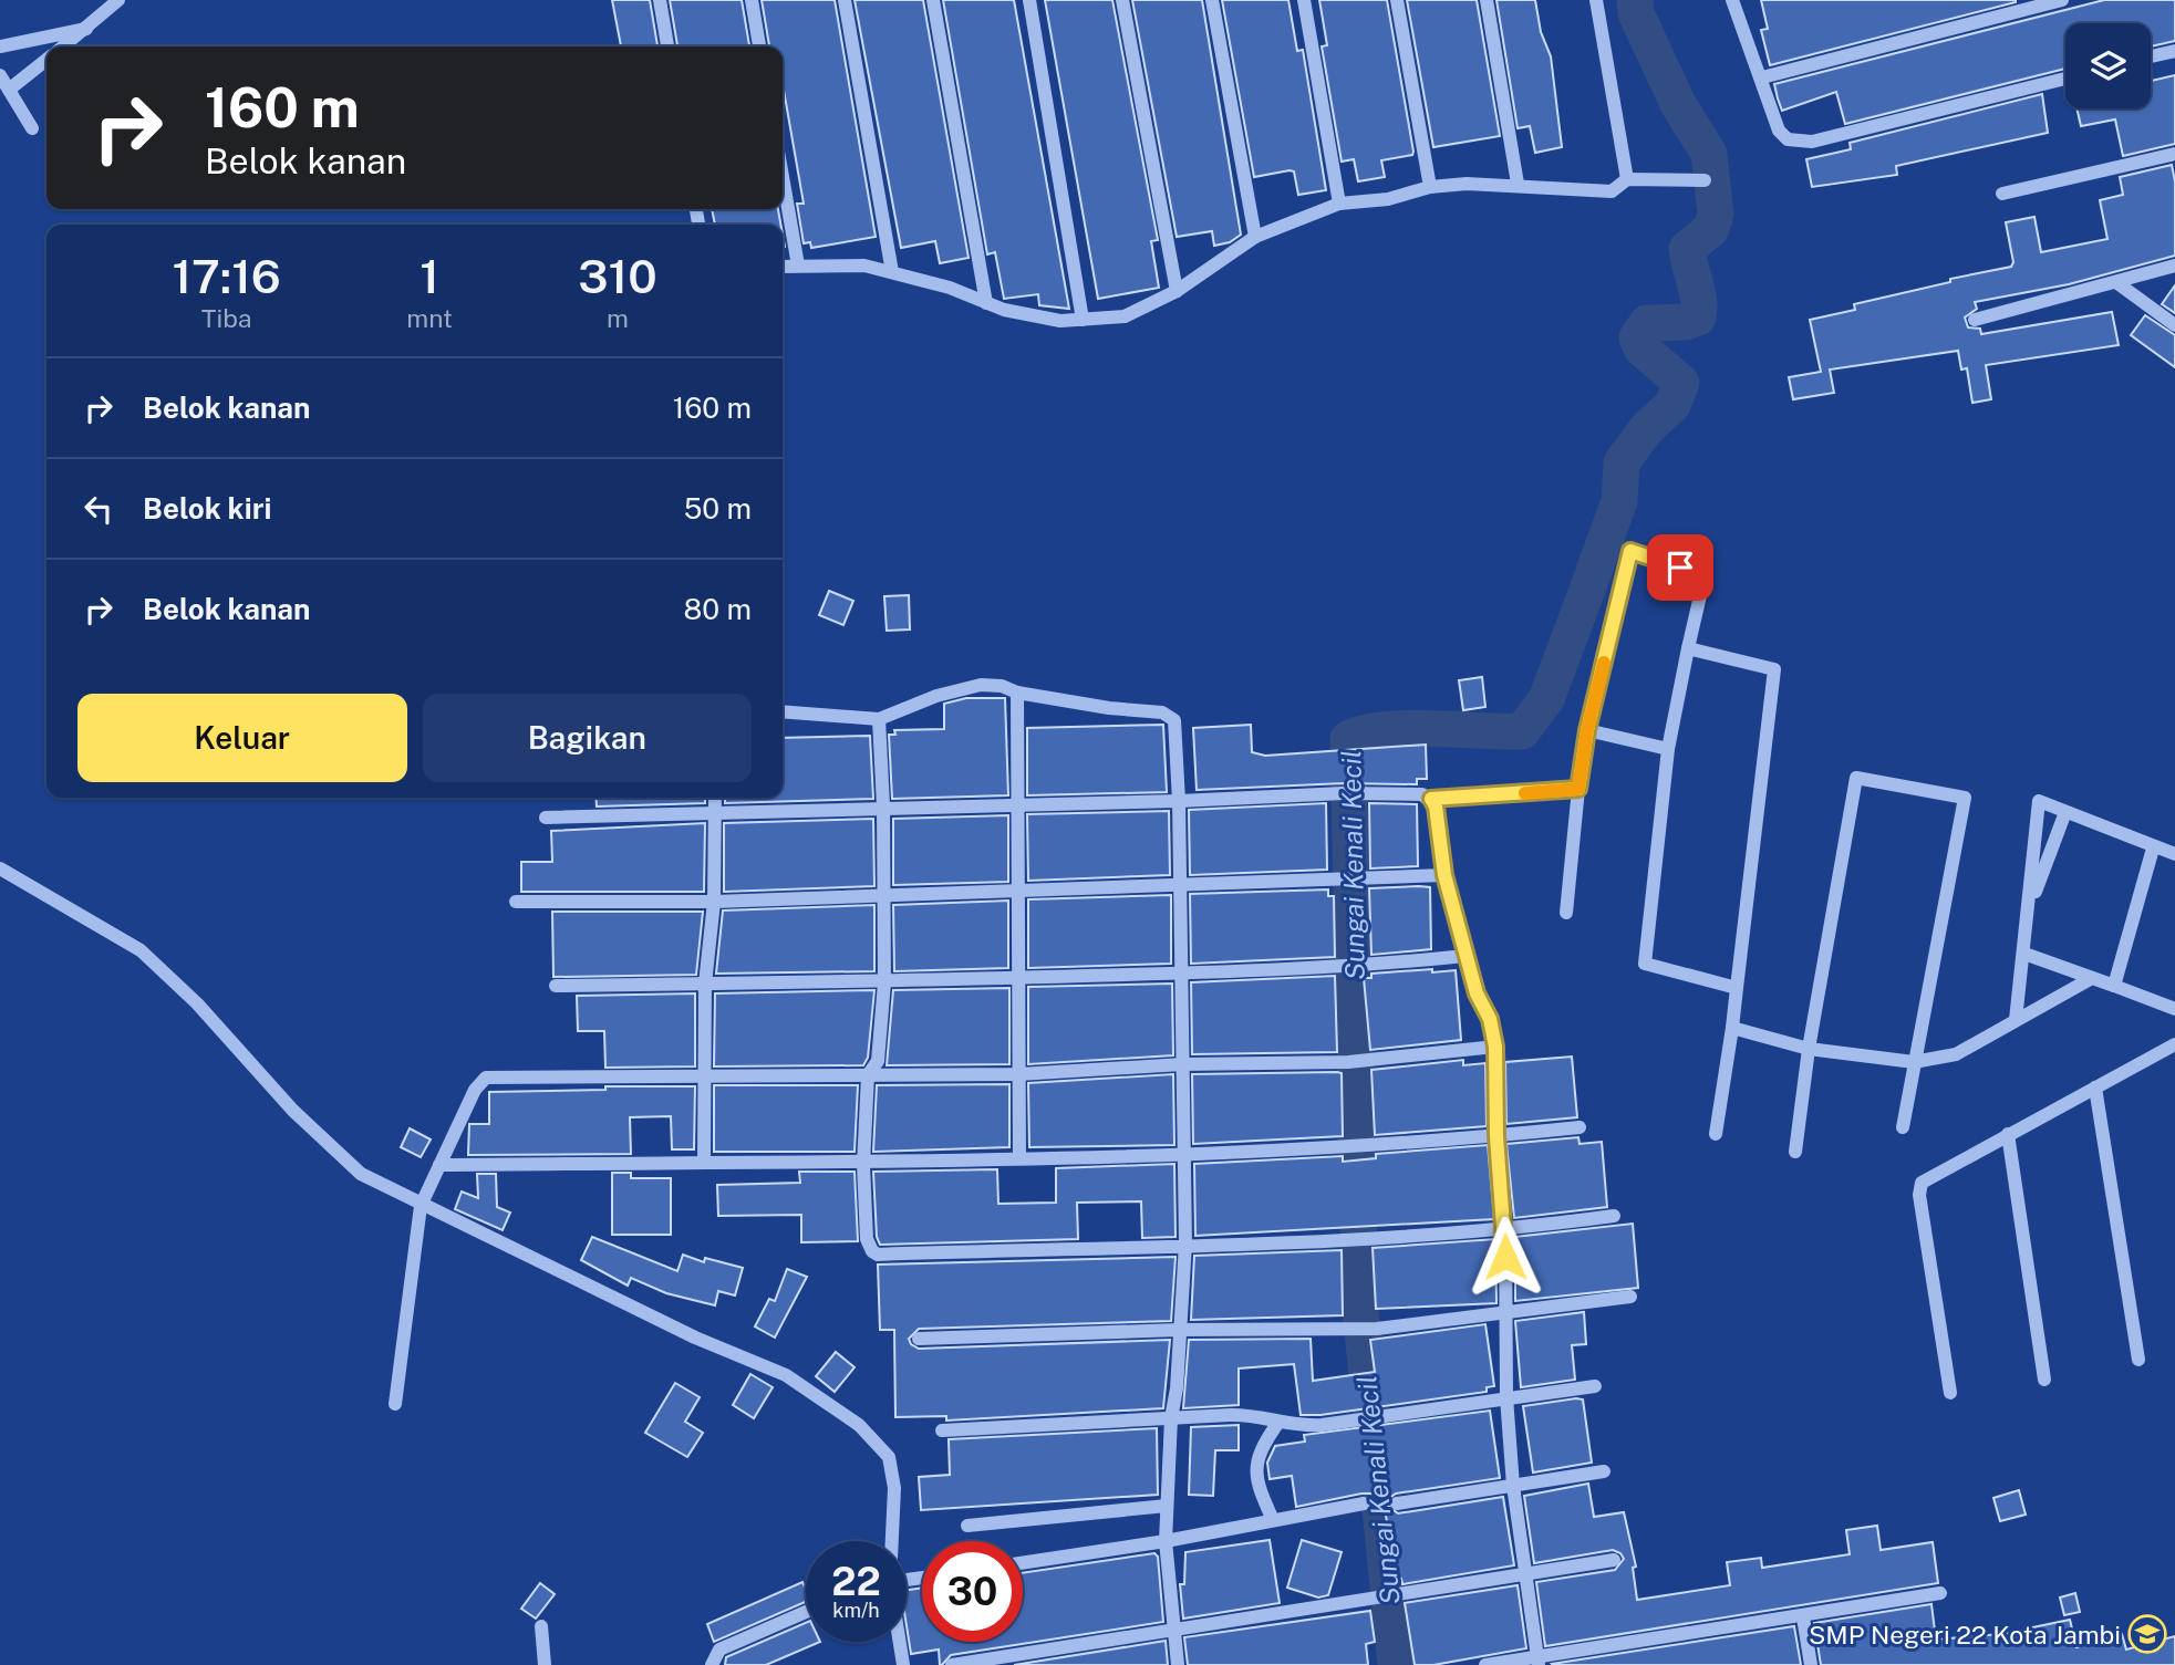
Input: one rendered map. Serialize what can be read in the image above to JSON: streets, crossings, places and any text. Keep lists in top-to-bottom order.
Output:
{
  "water": ["Sungai Kenali Kecil"],
  "places": {
    "school or university": ["SMP Negeri 22 Kota Jambi"]
  },
  "page": {
    "turn": ["160 m", "Belok kanan"],
    "eta": [
      "17:16",
      "Tiba",
      "1",
      "mnt",
      "310",
      "m"
    ],
    "list": [
      {
        "name": "Belok kanan",
        "value": "160 m"
      },
      {
        "name": "Belok kiri",
        "value": "50 m"
      },
      {
        "name": "Belok kanan",
        "value": "80 m"
      }
    ],
    "buttons": ["Keluar", "Bagikan"],
    "speed": "22 km/h",
    "limit": "30"
  }
}
